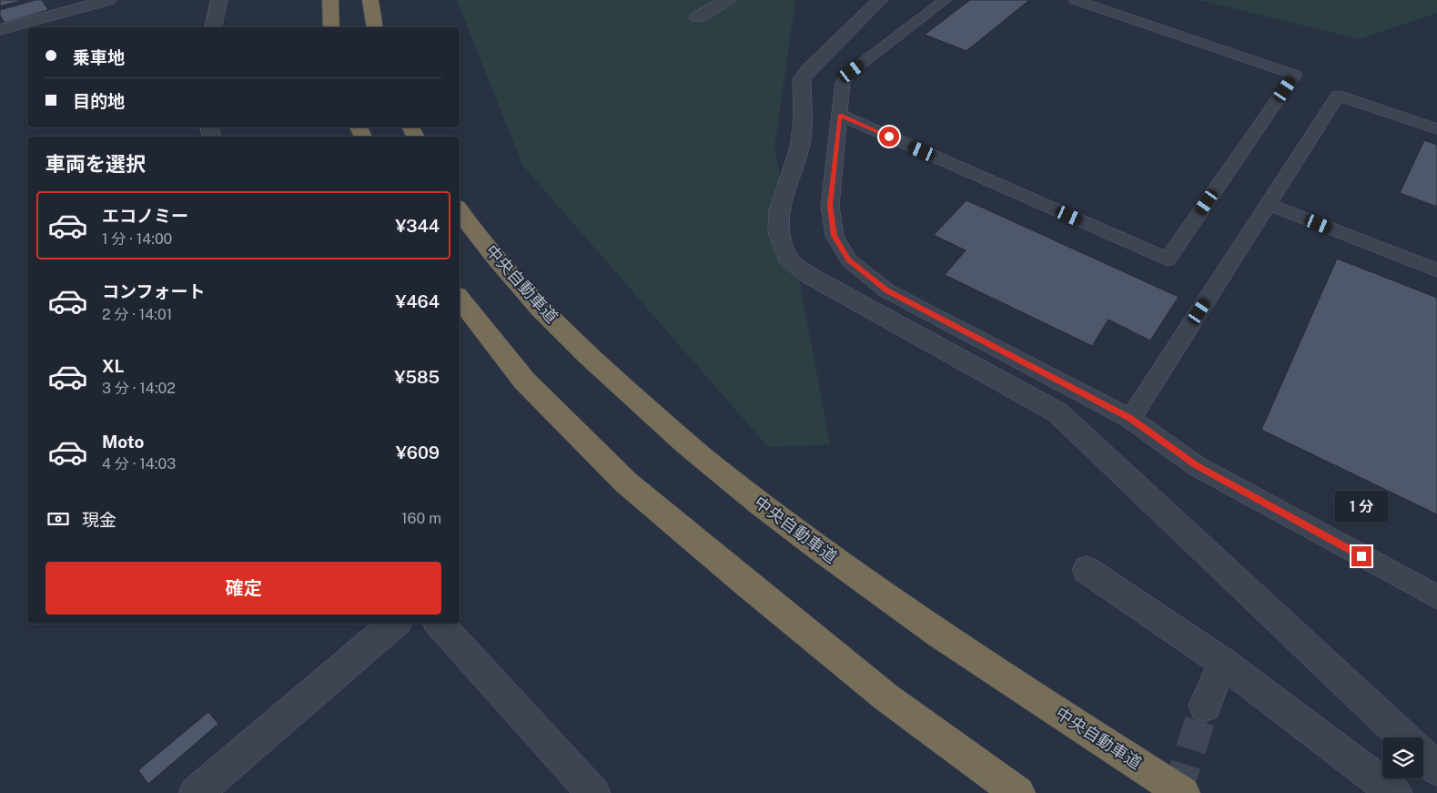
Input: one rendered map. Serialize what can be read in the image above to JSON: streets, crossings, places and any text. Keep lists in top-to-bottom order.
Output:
{
  "streets": {
    "highway": ["中央自動車道"]
  },
  "page": {
    "banner": ["乗車地", "目的地"],
    "heading": "車両を選択",
    "list": [
      {
        "name": "エコノミー",
        "note": "1 分 · 14:00",
        "value": "¥344"
      },
      {
        "name": "コンフォート",
        "note": "2 分 · 14:01",
        "value": "¥464"
      },
      {
        "name": "XL",
        "note": "3 分 · 14:02",
        "value": "¥585"
      },
      {
        "name": "Moto",
        "note": "4 分 · 14:03",
        "value": "¥609"
      }
    ],
    "bubble": "1 分",
    "pay": ["現金", "160 m"],
    "buttons": "確定"
  }
}
